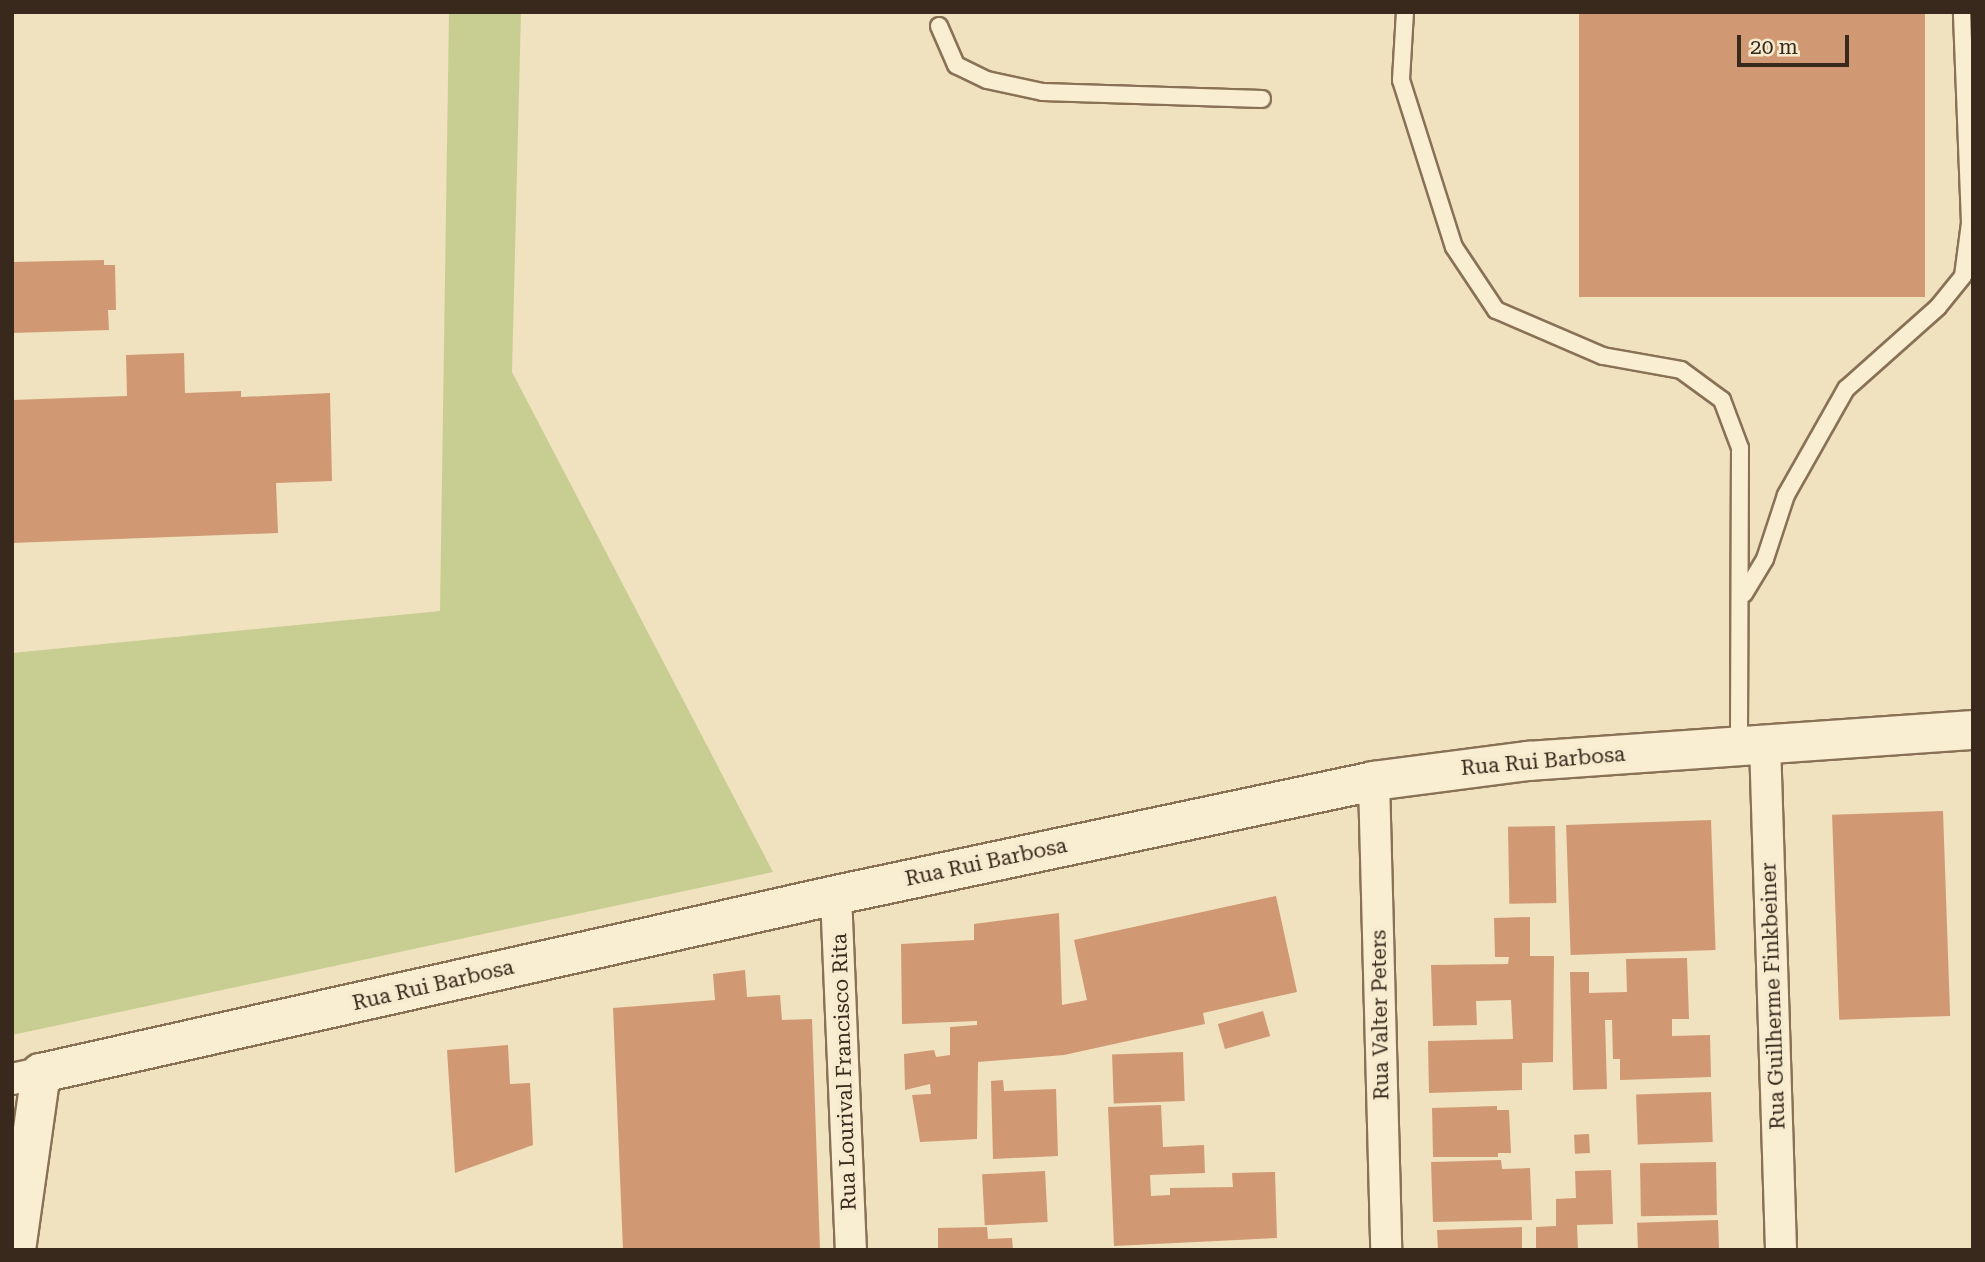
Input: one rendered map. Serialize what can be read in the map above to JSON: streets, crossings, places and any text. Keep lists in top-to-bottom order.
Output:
{
  "streets": {
    "street": [
      "Rua Rui Barbosa",
      "Rua Guilherme Finkbeiner",
      "Rua Valter Peters",
      "Rua Lourival Francisco Rita"
    ]
  },
  "crossings": [
    ["Rua Rui Barbosa", "Rua Guilherme Finkbeiner"],
    ["Rua Rui Barbosa", "Rua Valter Peters"],
    ["Rua Rui Barbosa", "Rua Lourival Francisco Rita"]
  ],
  "scale_bar": "20 m"
}
